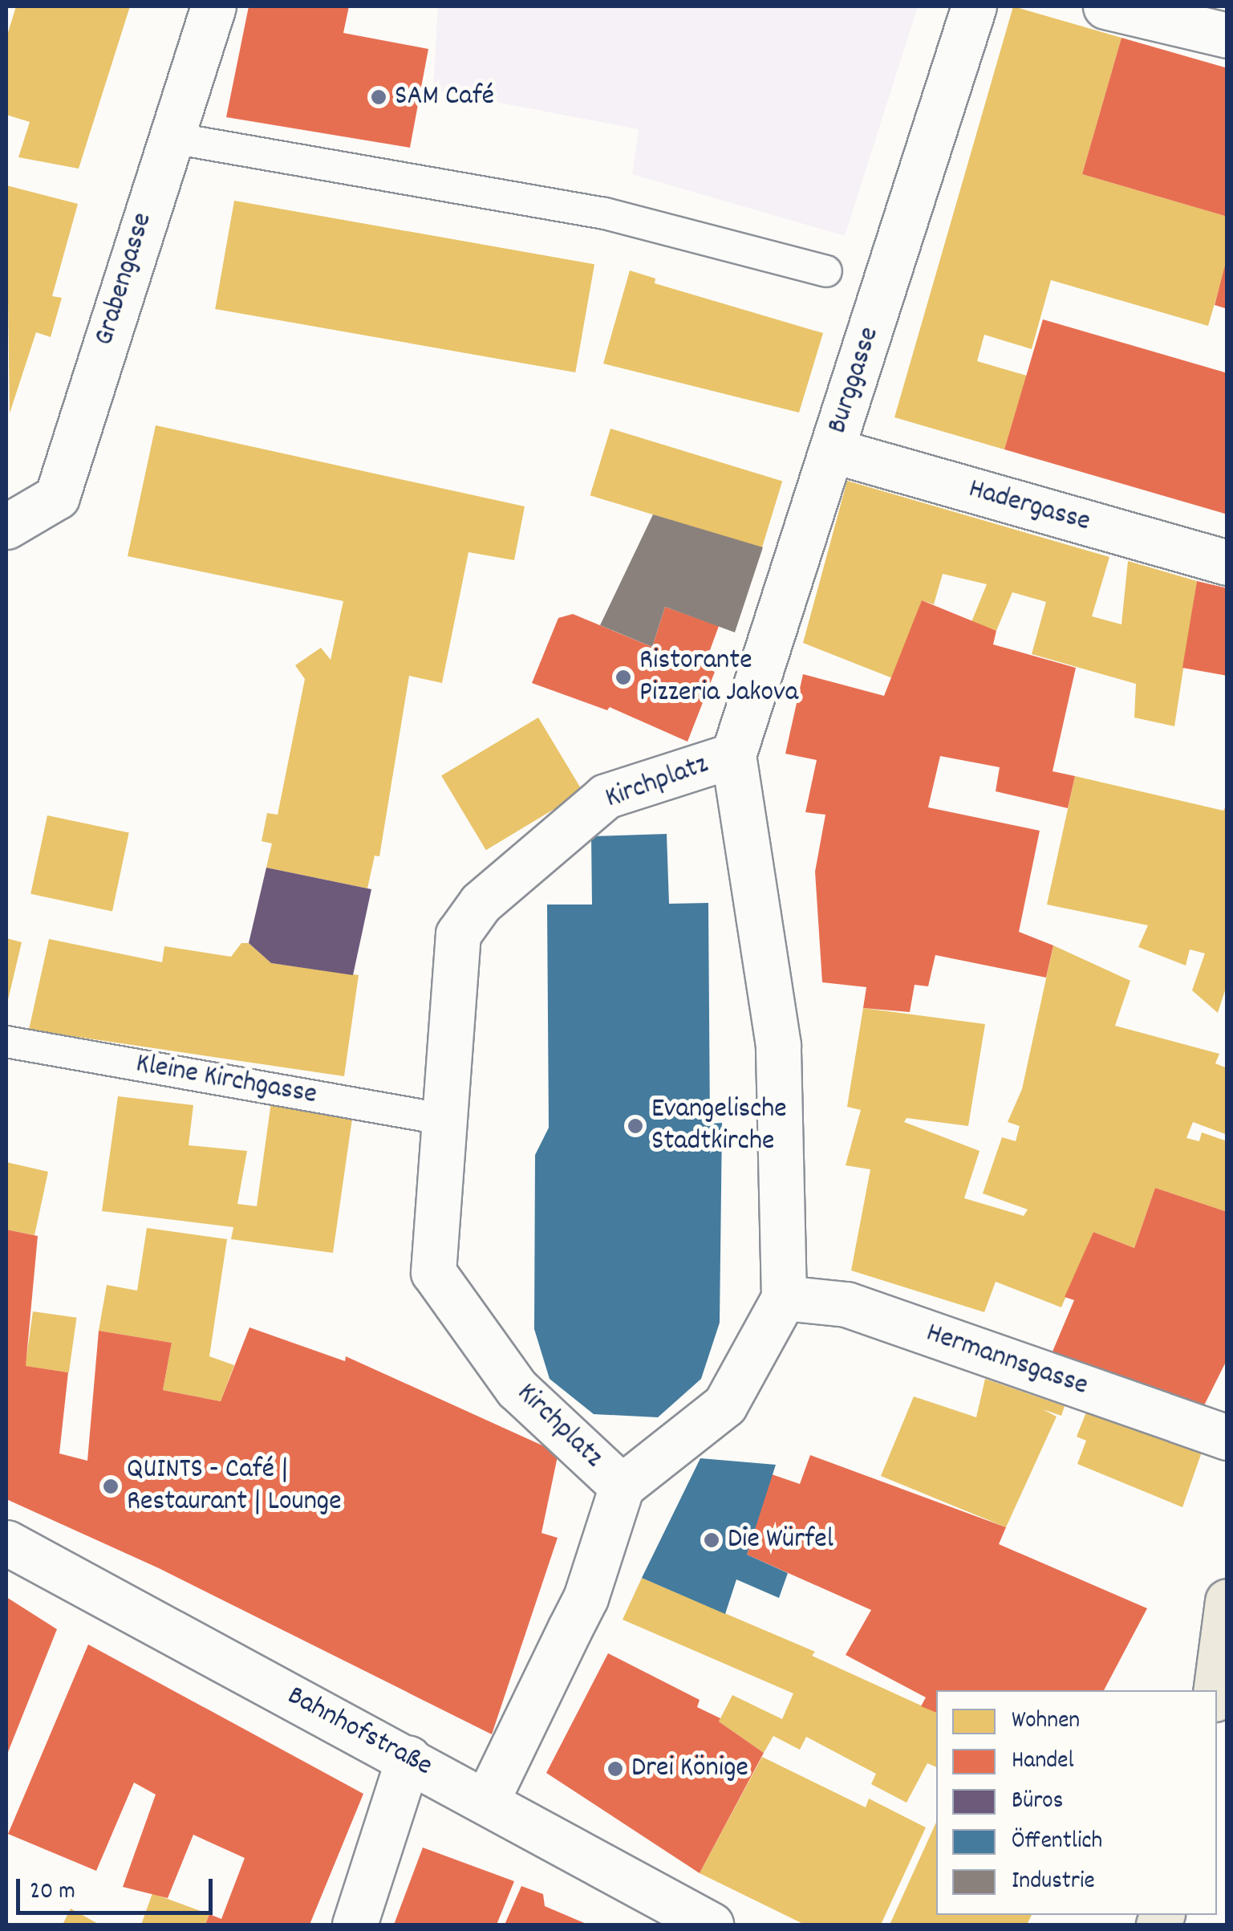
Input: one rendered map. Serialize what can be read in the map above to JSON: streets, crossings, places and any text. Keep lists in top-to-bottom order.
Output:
{
  "streets": {
    "street": [
      "Grabengasse",
      "Burggasse",
      "Hadergasse",
      "Kirchplatz",
      "Hermannsgasse",
      "Bahnhofstraße"
    ],
    "lane": ["Kleine Kirchgasse"]
  },
  "crossings": [
    ["Burggasse", "Hadergasse"],
    ["Burggasse", "Kirchplatz"],
    ["Kirchplatz", "Kleine Kirchgasse"],
    ["Kirchplatz", "Hermannsgasse"],
    ["Kirchplatz", "Bahnhofstraße"]
  ],
  "places": [
    "SAM Café",
    "Ristorante Pizzeria Jakova",
    "Evangelische Stadtkirche",
    "QUINTS - Café | Restaurant | Lounge",
    "Die Würfel",
    "Drei Könige"
  ],
  "legend": [
    "Wohnen",
    "Handel",
    "Büros",
    "Öffentlich",
    "Industrie"
  ],
  "scale_bar": "20 m"
}
